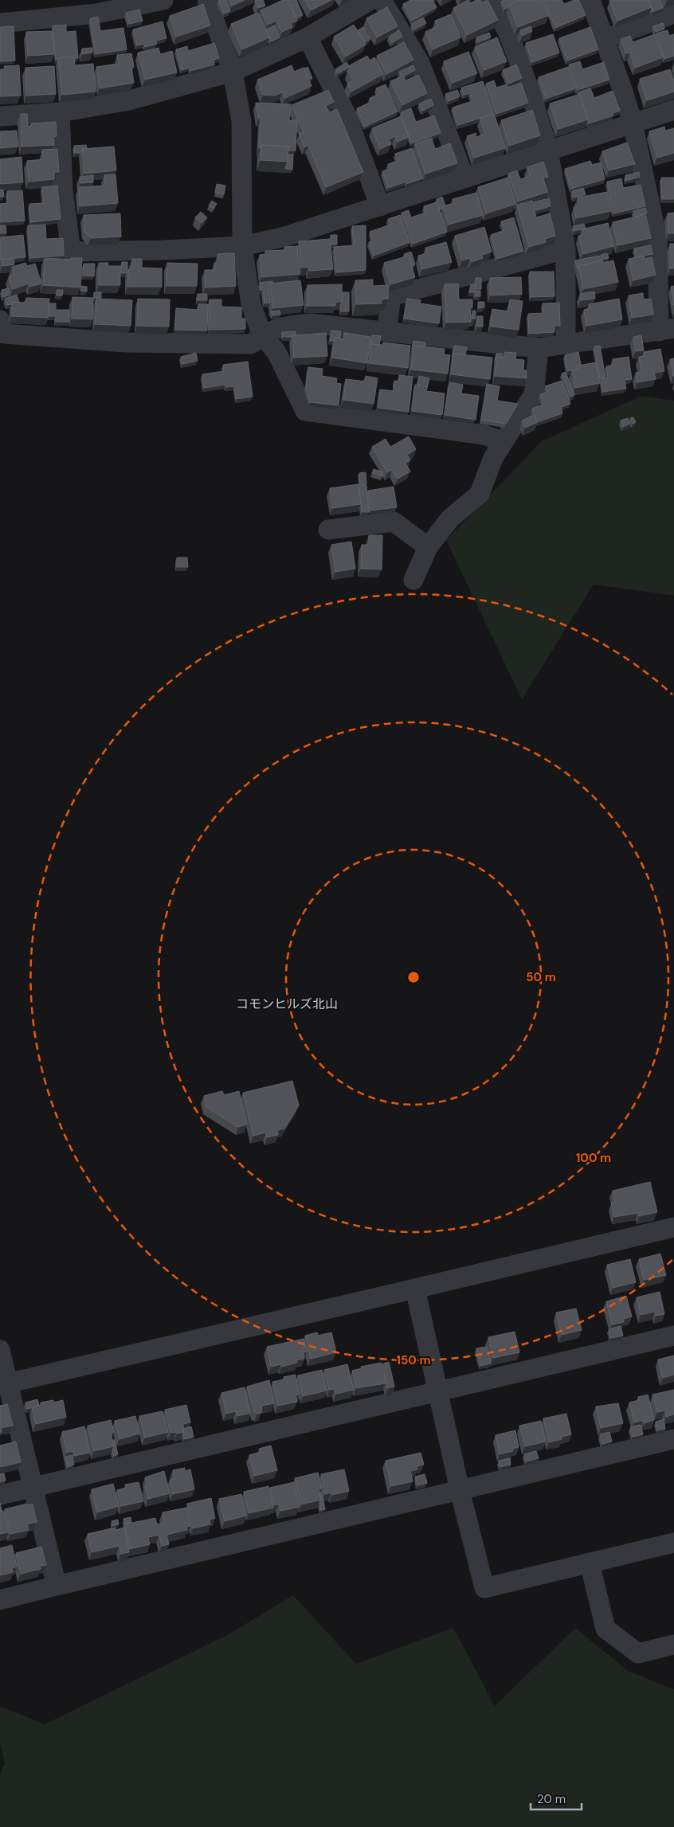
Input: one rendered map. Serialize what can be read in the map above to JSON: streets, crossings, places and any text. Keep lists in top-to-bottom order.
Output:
{
  "districts": ["コモンヒルズ北山"],
  "scale_bar": "20 m",
  "rings": ["50 m", "100 m", "150 m"]
}
